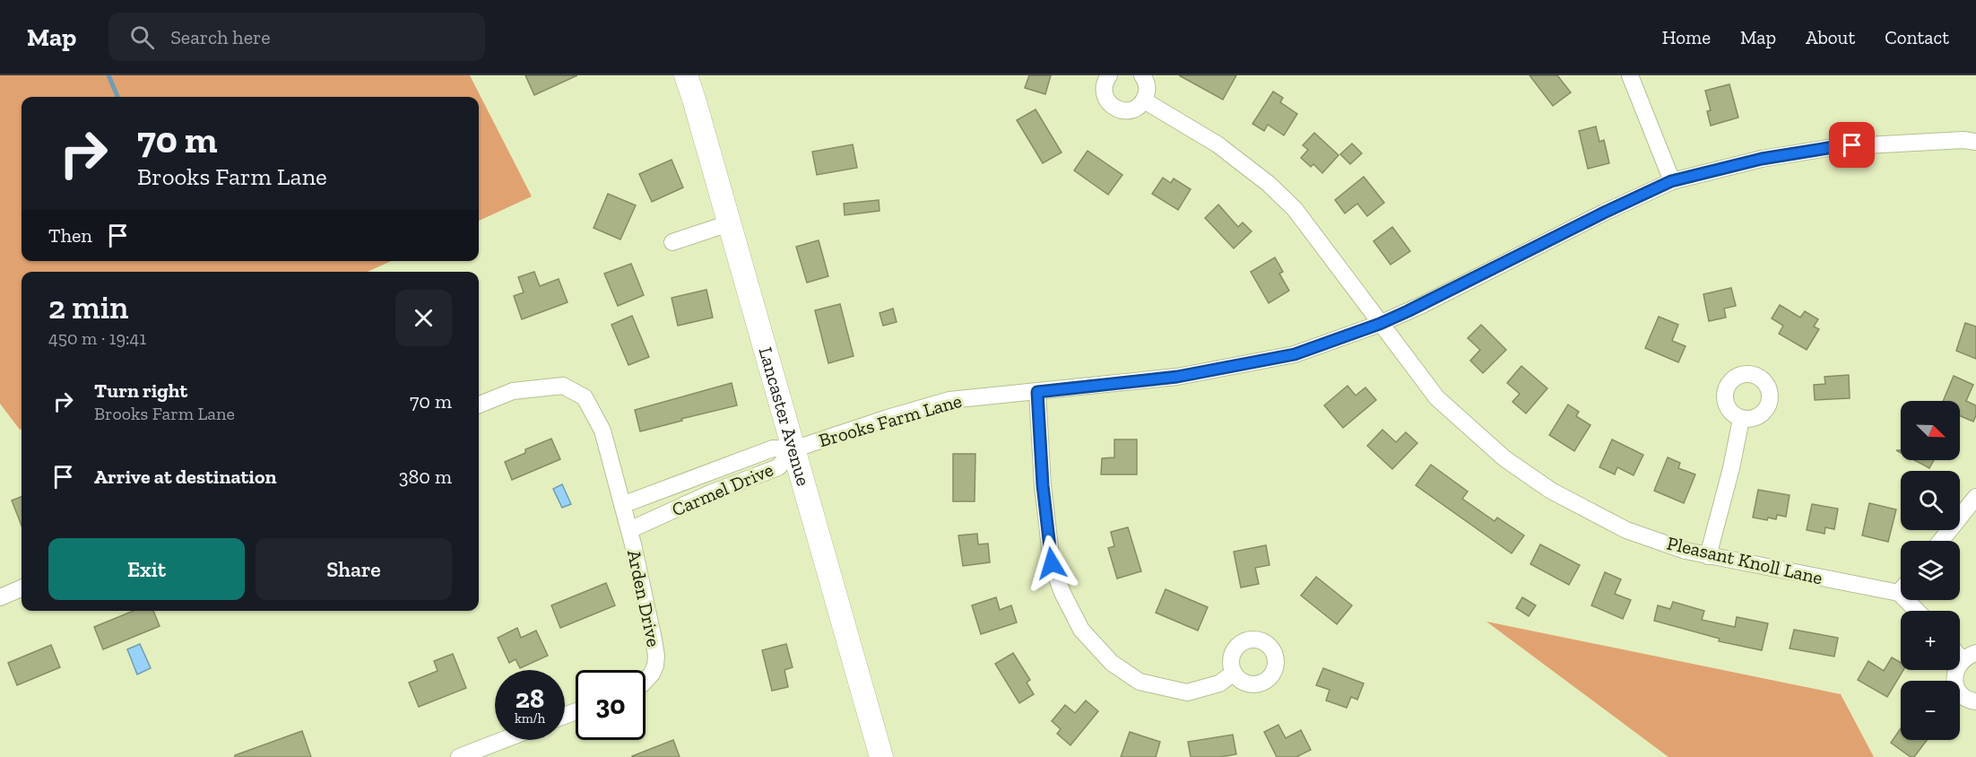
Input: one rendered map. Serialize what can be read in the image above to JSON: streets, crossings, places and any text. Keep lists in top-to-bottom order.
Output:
{
  "streets": {
    "main road": ["Lancaster Avenue"],
    "street": [
      "Brooks Farm Lane",
      "Carmel Drive",
      "Pleasant Knoll Lane",
      "Arden Drive"
    ]
  },
  "crossings": [
    ["Lancaster Avenue", "Brooks Farm Lane"],
    ["Lancaster Avenue", "Carmel Drive"],
    ["Brooks Farm Lane", "Carmel Drive"],
    ["Brooks Farm Lane", "Pleasant Knoll Lane"],
    ["Carmel Drive", "Arden Drive"]
  ],
  "north": "bottom right",
  "page": {
    "header": "Map",
    "search": "Search here",
    "nav": [
      "Home",
      "Map",
      "About",
      "Contact"
    ],
    "turn": ["70 m", "Brooks Farm Lane"],
    "then": "Then",
    "heading": ["2 min", "450 m · 19:41"],
    "list": [
      {
        "name": "Turn right",
        "note": "Brooks Farm Lane",
        "value": "70 m"
      },
      {
        "name": "Arrive at destination",
        "value": "380 m"
      }
    ],
    "map_buttons": ["+", "−"],
    "buttons": ["Exit", "Share"],
    "speed": "28 km/h",
    "limit": "30"
  }
}
